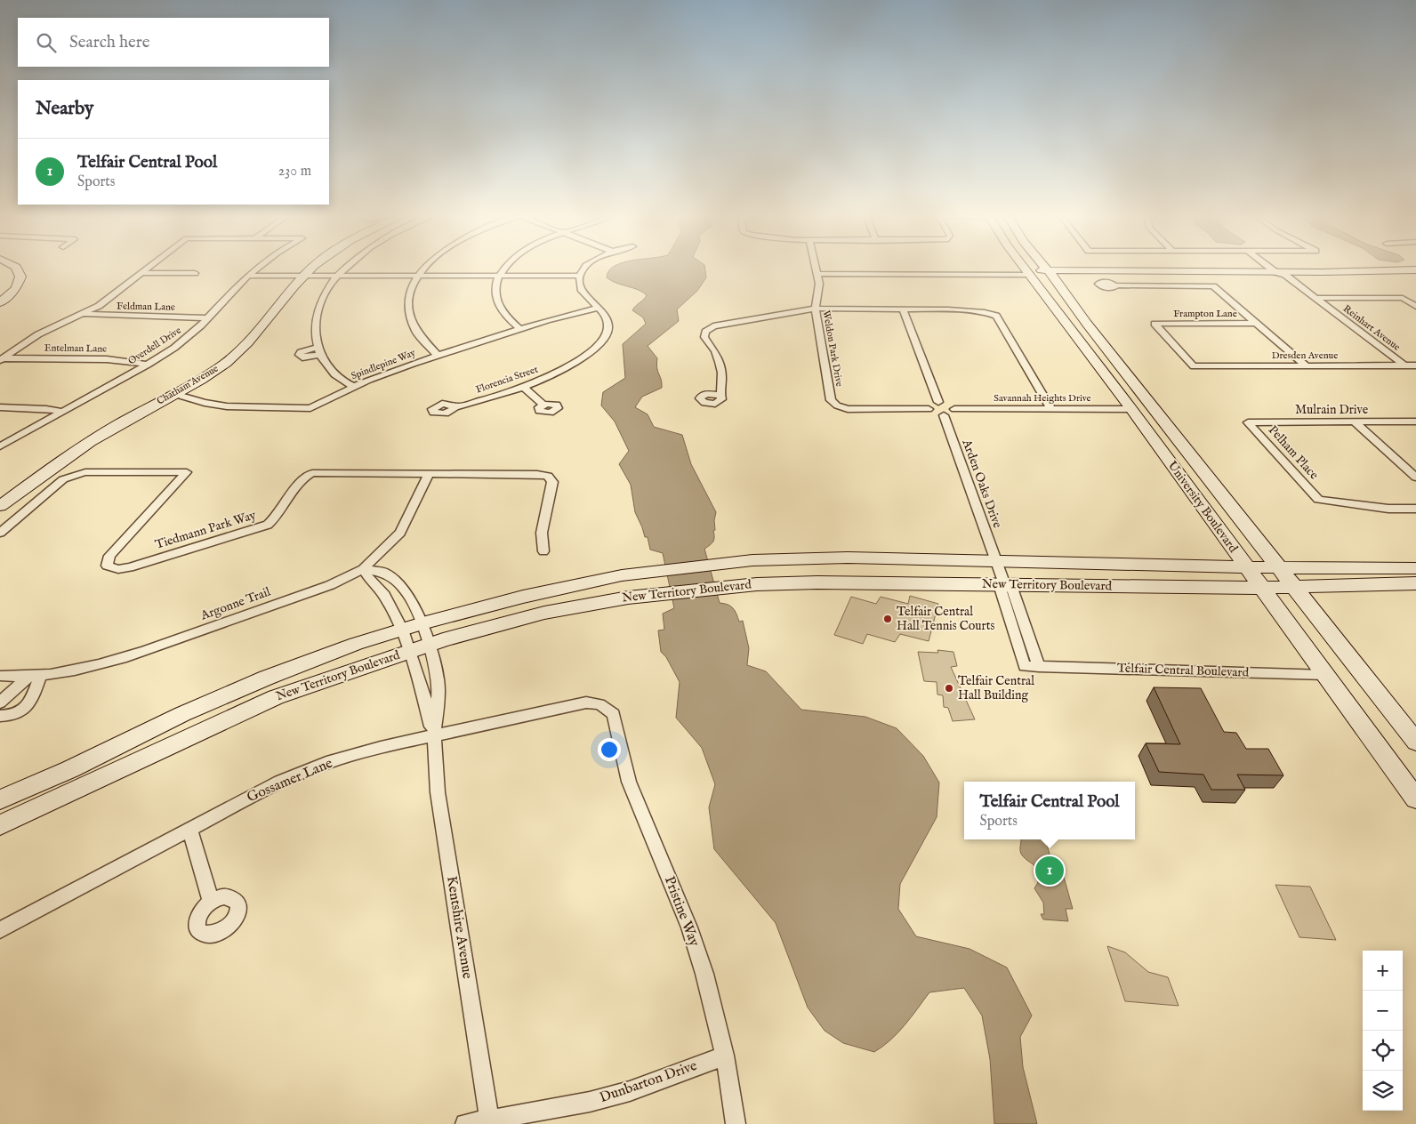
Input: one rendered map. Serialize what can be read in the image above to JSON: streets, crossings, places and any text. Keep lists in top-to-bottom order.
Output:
{
  "streets": {
    "main road": ["University Boulevard", "New Territory Boulevard"],
    "street": [
      "Feldman Lane",
      "Frampton Lane",
      "Reinhart Avenue",
      "Overdell Drive",
      "Entelman Lane",
      "Weldon Park Drive",
      "Dresden Avenue",
      "Spindlepine Way",
      "Florencia Street",
      "Chatham Avenue",
      "Savannah Heights Drive",
      "Mulrain Drive",
      "Pelham Place",
      "Arden Oaks Drive",
      "Tiedmann Park Way",
      "Argonne Trail",
      "Telfair Central Boulevard",
      "Gossamer Lane",
      "Pristine Way",
      "Kentshire Avenue",
      "Dunbarton Drive"
    ]
  },
  "crossings": [
    ["Feldman Lane", "Overdell Drive"],
    ["Frampton Lane", "Dresden Avenue"],
    ["Reinhart Avenue", "Dresden Avenue"],
    ["Overdell Drive", "Entelman Lane"],
    ["Spindlepine Way", "Florencia Street"],
    ["Spindlepine Way", "Chatham Avenue"],
    ["Savannah Heights Drive", "University Boulevard"],
    ["Mulrain Drive", "Pelham Place"],
    ["Arden Oaks Drive", "New Territory Boulevard"],
    ["Arden Oaks Drive", "Telfair Central Boulevard"],
    ["University Boulevard", "New Territory Boulevard"],
    ["University Boulevard", "Telfair Central Boulevard"],
    ["Tiedmann Park Way", "Argonne Trail"],
    ["New Territory Boulevard", "Telfair Central Boulevard"],
    ["New Territory Boulevard", "Kentshire Avenue"],
    ["Argonne Trail", "Kentshire Avenue"],
    ["Gossamer Lane", "Pristine Way"],
    ["Gossamer Lane", "Kentshire Avenue"],
    ["Pristine Way", "Dunbarton Drive"],
    ["Kentshire Avenue", "Dunbarton Drive"]
  ],
  "places": ["Telfair Central Hall Tennis Courts", "Telfair Central Hall Building"],
  "page": {
    "search": "Search here",
    "heading": "Nearby",
    "list": [
      {
        "mark": "1",
        "name": "Telfair Central Pool",
        "note": "Sports",
        "value": "230 m"
      }
    ],
    "popup": ["Telfair Central Pool", "Sports"],
    "pins": "1",
    "map_buttons": ["+", "−"]
  }
}
